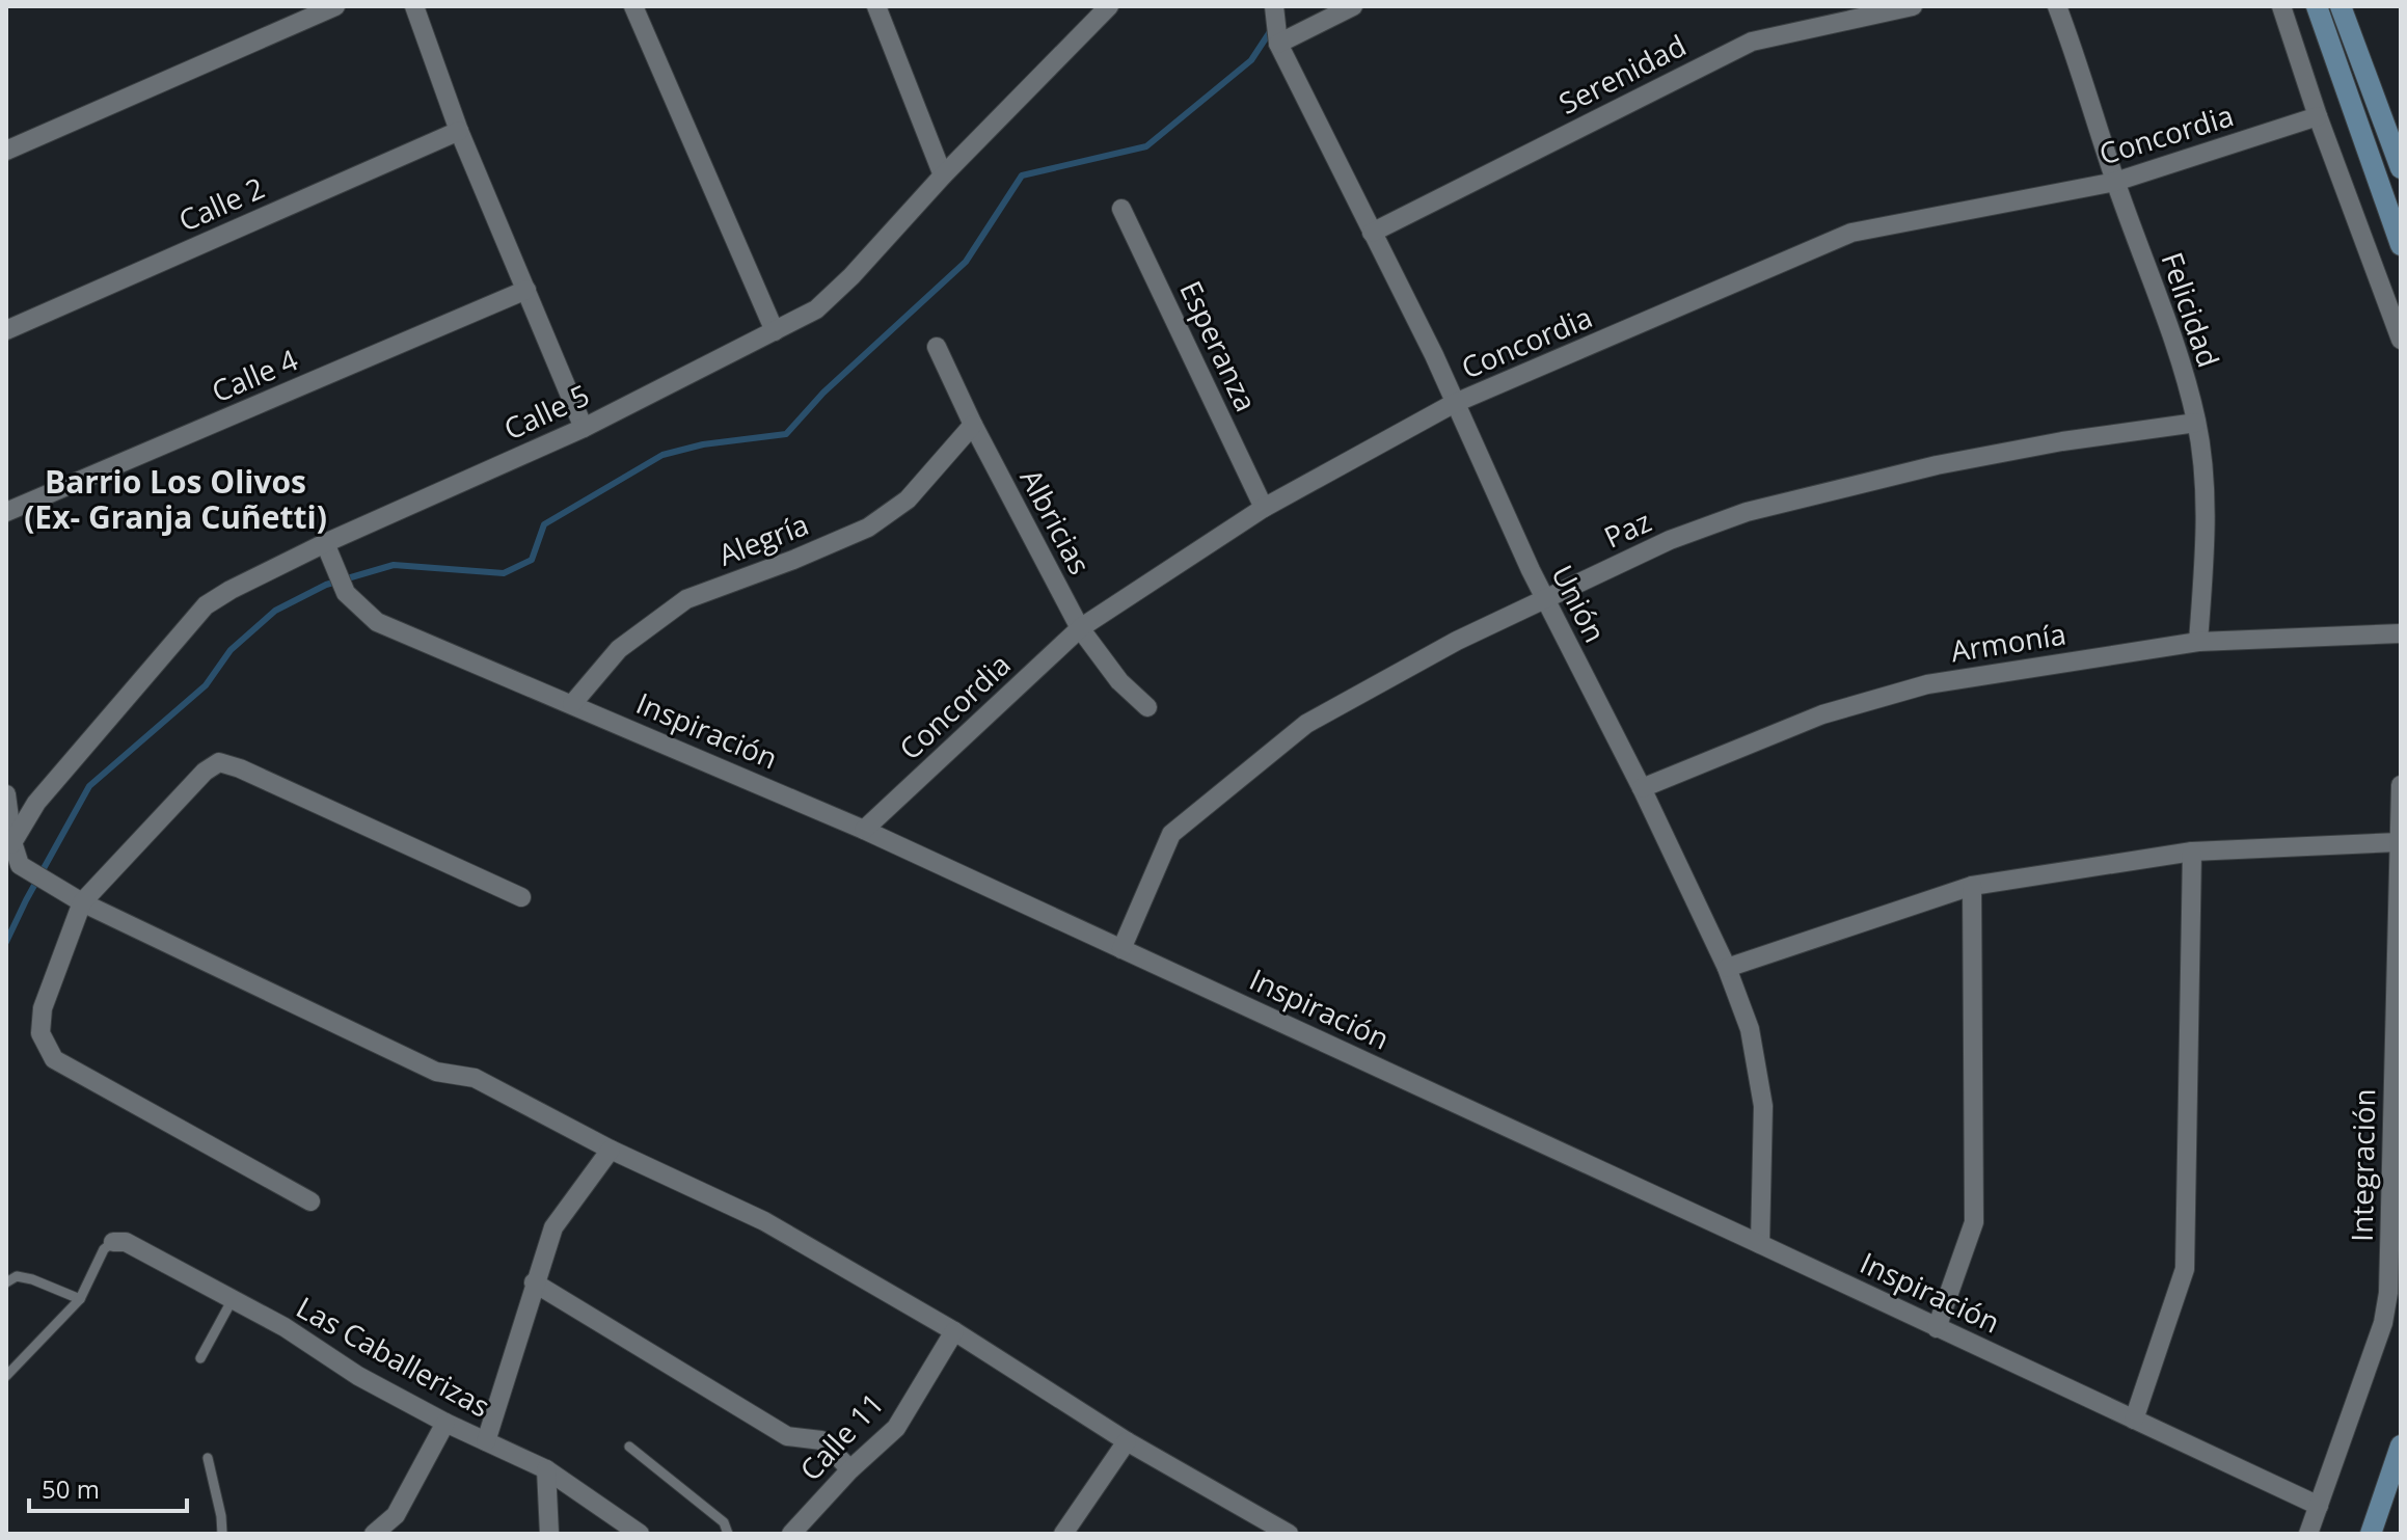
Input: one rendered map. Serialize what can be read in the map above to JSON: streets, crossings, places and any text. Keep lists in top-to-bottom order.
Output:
{
  "streets": {
    "street": [
      "Serenidad",
      "Concordia",
      "Calle 2",
      "Felicidad",
      "Esperanza",
      "Calle 4",
      "Calle 5",
      "Albricias",
      "Paz",
      "Alegría",
      "Unión",
      "Armonía",
      "Inspiración",
      "Integración",
      "Las Caballerizas",
      "Calle 11"
    ]
  },
  "crossings": [
    ["Serenidad", "Unión"],
    ["Concordia", "Felicidad"],
    ["Concordia", "Esperanza"],
    ["Concordia", "Albricias"],
    ["Concordia", "Unión"],
    ["Concordia", "Inspiración"],
    ["Felicidad", "Paz"],
    ["Felicidad", "Armonía"],
    ["Calle 5", "Inspiración"],
    ["Albricias", "Alegría"],
    ["Paz", "Unión"],
    ["Paz", "Inspiración"],
    ["Alegría", "Inspiración"],
    ["Unión", "Armonía"],
    ["Unión", "Inspiración"],
    ["Inspiración", "Integración"]
  ],
  "districts": ["Barrio Los Olivos (Ex- Granja Cuñetti)"],
  "scale_bar": "50 m"
}
